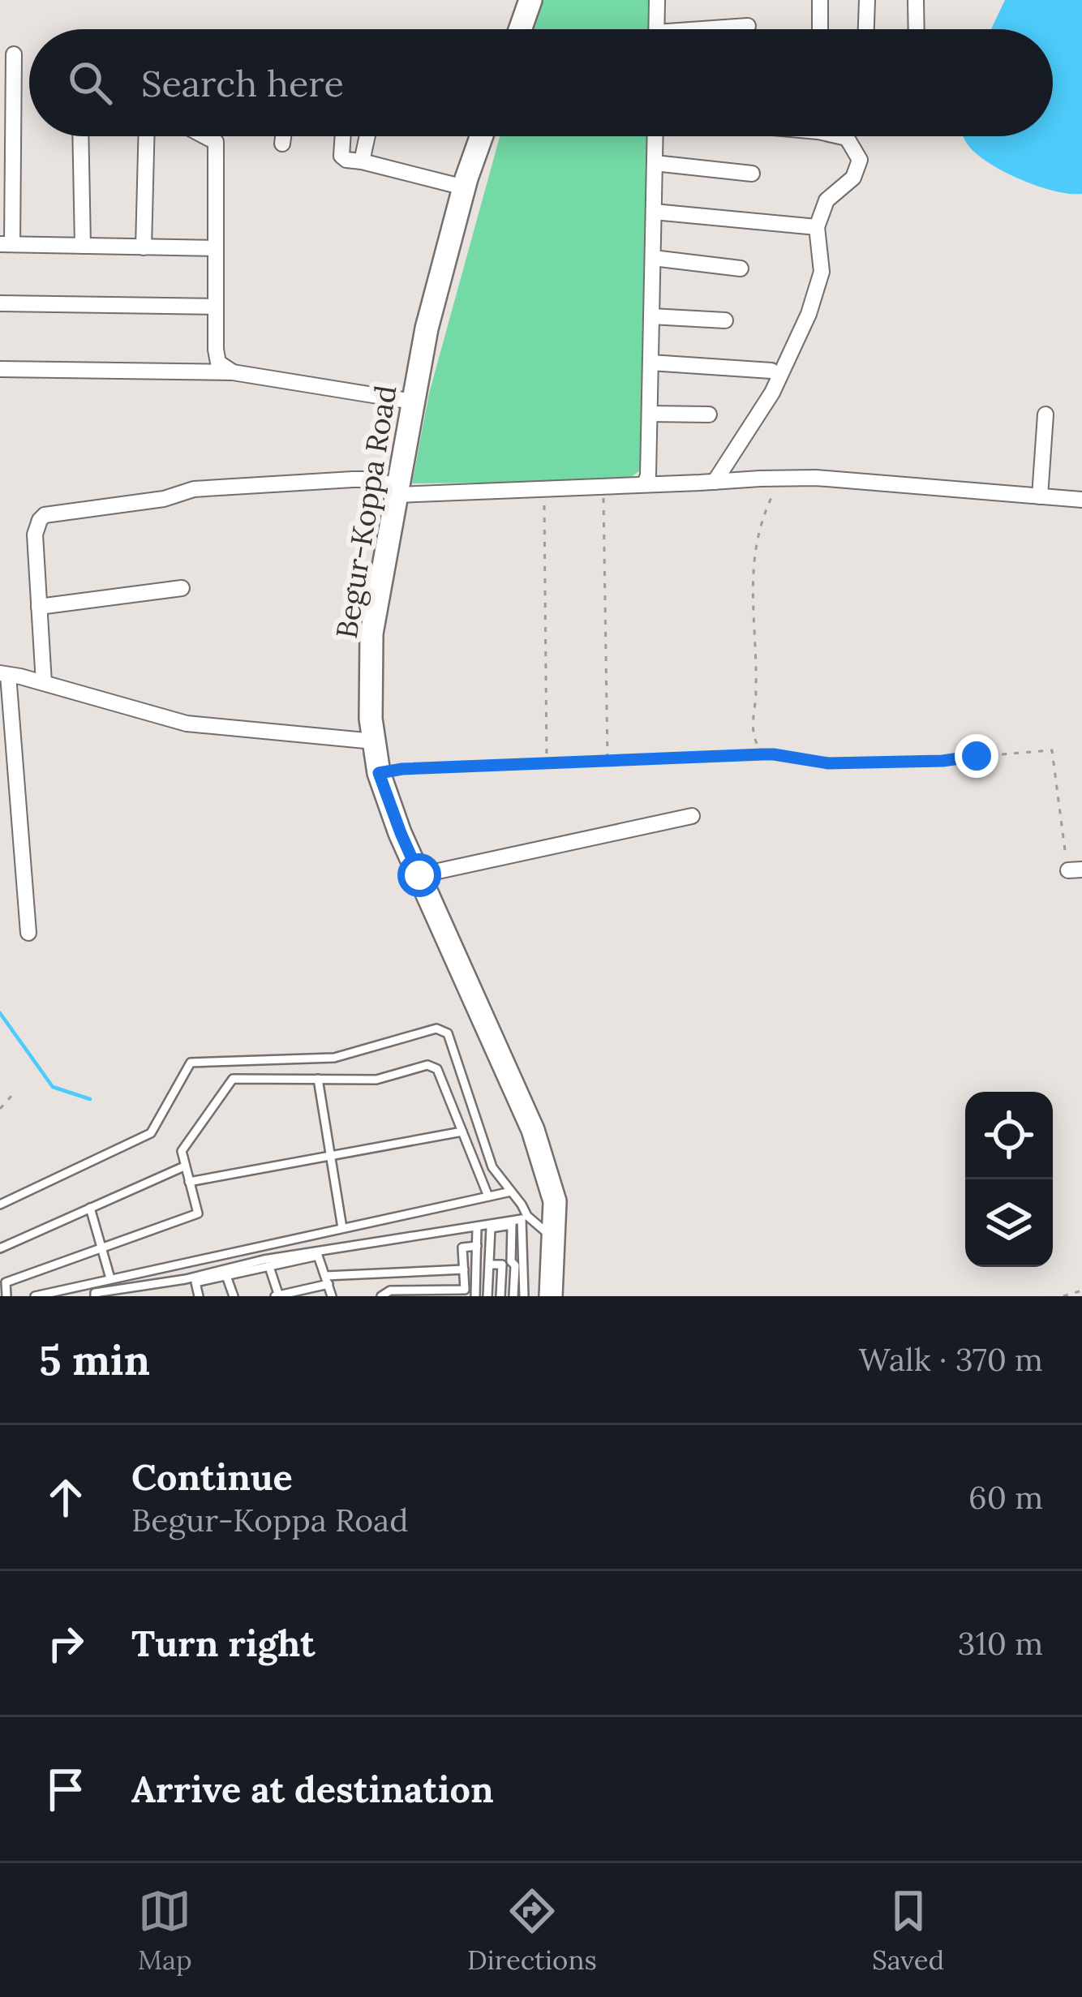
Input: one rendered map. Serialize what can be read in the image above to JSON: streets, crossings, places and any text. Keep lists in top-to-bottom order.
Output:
{
  "streets": {
    "main road": ["Begur-Koppa Road"]
  },
  "page": {
    "search": "Search here",
    "heading": ["5 min", "Walk · 370 m"],
    "list": [
      ["Continue", "Begur-Koppa Road", "60 m"],
      ["Turn right", "310 m"],
      "Arrive at destination"
    ],
    "nav": ["Map", "Directions", "Saved"]
  }
}
